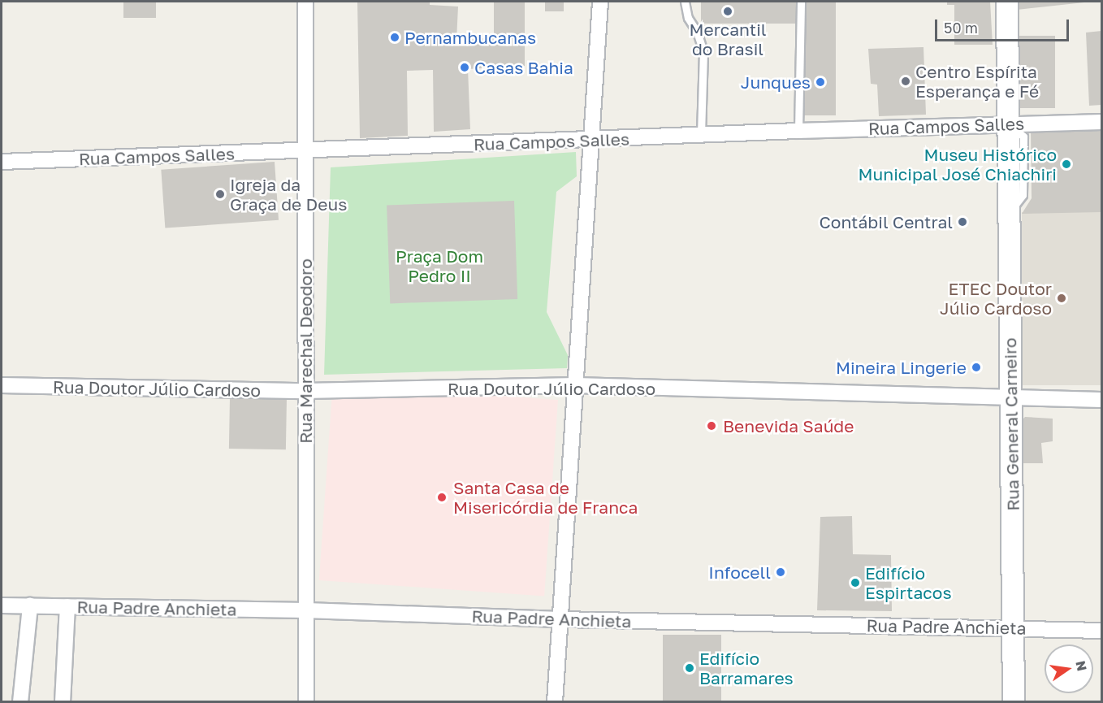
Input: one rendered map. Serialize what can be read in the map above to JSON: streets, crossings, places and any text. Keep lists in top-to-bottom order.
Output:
{
  "streets": {
    "street": [
      "Rua Campos Salles",
      "Rua Marechal Deodoro",
      "Rua Doutor Júlio Cardoso",
      "Rua General Carneiro",
      "Rua Padre Anchieta"
    ]
  },
  "crossings": [
    ["Rua Campos Salles", "Rua Marechal Deodoro"],
    ["Rua Campos Salles", "Rua General Carneiro"],
    ["Rua Marechal Deodoro", "Rua Doutor Júlio Cardoso"],
    ["Rua Marechal Deodoro", "Rua Padre Anchieta"],
    ["Rua Doutor Júlio Cardoso", "Rua General Carneiro"],
    ["Rua General Carneiro", "Rua Padre Anchieta"]
  ],
  "parks": ["Praça Dom Pedro II"],
  "places": [
    "Mercantil do Brasil",
    "Pernambucanas",
    "Casas Bahia",
    "Centro Espírita Esperança e Fé",
    "Junques",
    "Museu Histórico Municipal José Chiachiri",
    "Igreja da Graça de Deus",
    "Contábil Central",
    "ETEC Doutor Júlio Cardoso",
    "Mineira Lingerie",
    "Benevida Saúde",
    "Santa Casa de Misericórdia de Franca",
    "Infocell",
    "Edifício Espirtacos",
    "Edifício Barramares"
  ],
  "scale_bar": "50 m",
  "north": "right"
}
